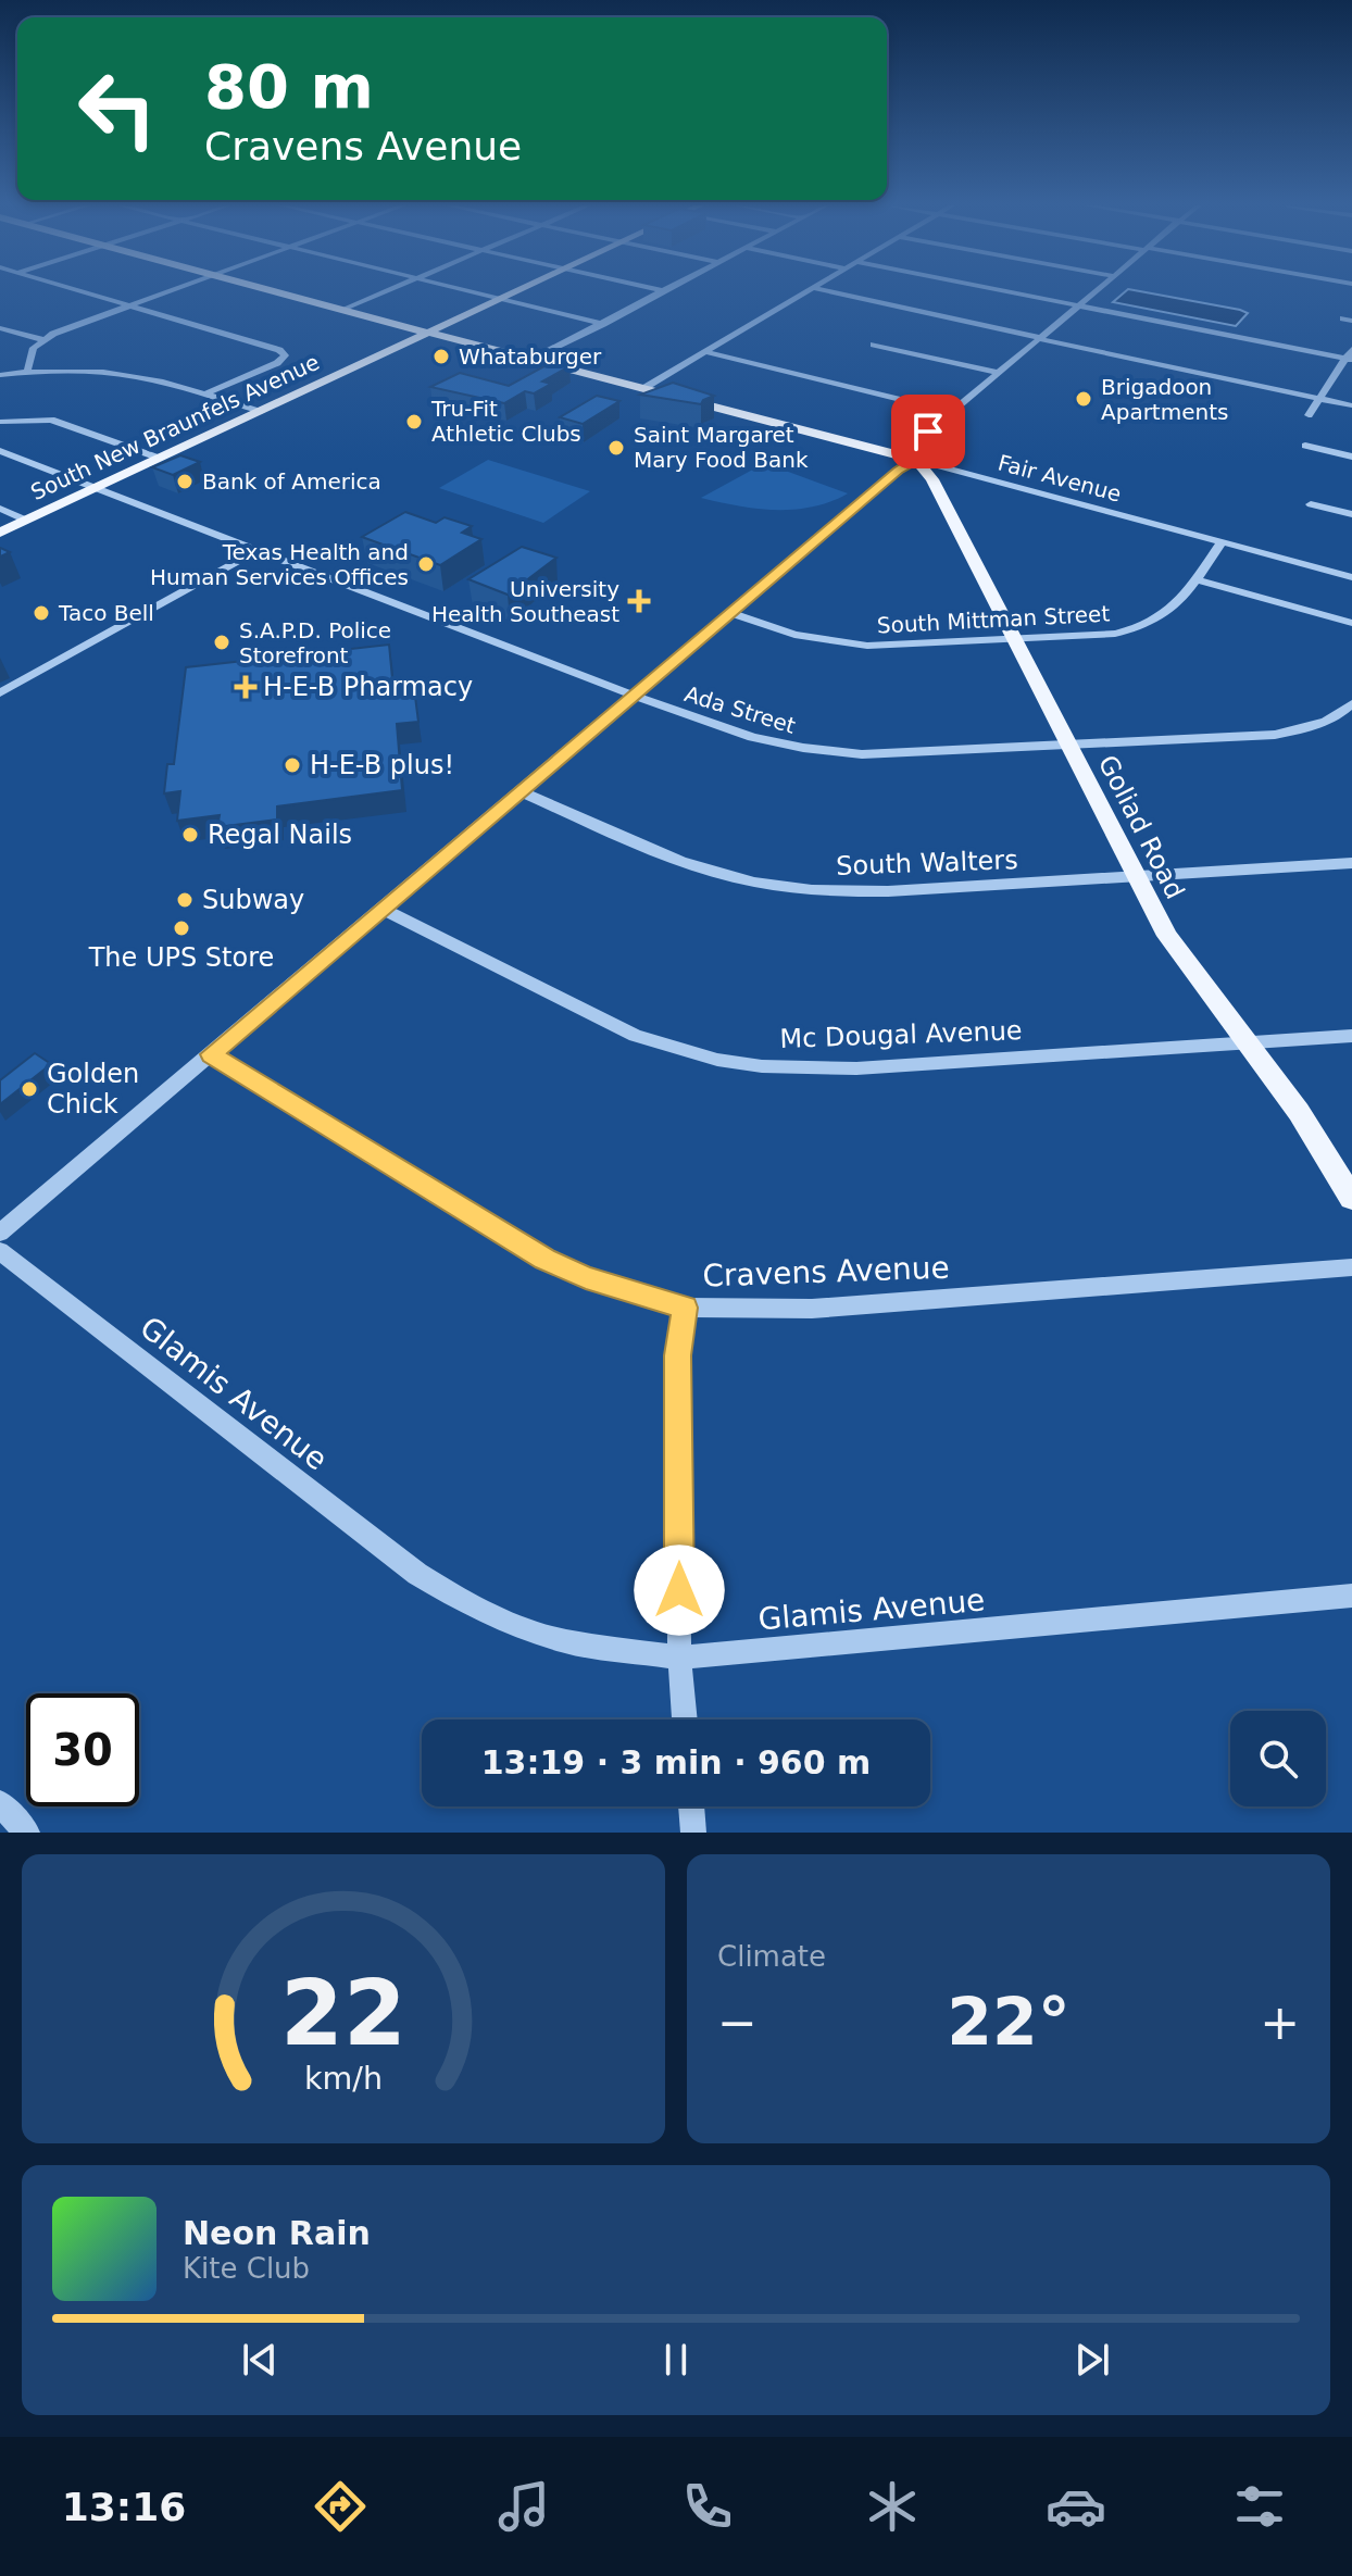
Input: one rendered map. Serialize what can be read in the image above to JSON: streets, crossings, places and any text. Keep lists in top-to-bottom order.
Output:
{
  "streets": {
    "main road": ["South New Braunfels Avenue", "Fair Avenue", "Goliad Road"],
    "street": [
      "South Mittman Street",
      "Ada Street",
      "South Walters",
      "Mc Dougal Avenue",
      "Cravens Avenue",
      "Glamis Avenue"
    ]
  },
  "crossings": [
    ["South New Braunfels Avenue", "Fair Avenue"],
    ["South New Braunfels Avenue", "Ada Street"],
    ["Fair Avenue", "South Mittman Street"],
    ["Fair Avenue", "Goliad Road"],
    ["South Mittman Street", "Goliad Road"],
    ["Ada Street", "Goliad Road"],
    ["Goliad Road", "South Walters"],
    ["Goliad Road", "Mc Dougal Avenue"]
  ],
  "places": {
    "other": [
      "Whataburger",
      "Brigadoon Apartments",
      "Tru-Fit Athletic Clubs",
      "Saint Margaret Mary Food Bank",
      "Bank of America",
      "Texas Health and Human Services Offices",
      "Taco Bell",
      "S.A.P.D. Police Storefront",
      "H-E-B plus!",
      "Regal Nails",
      "Subway",
      "The UPS Store",
      "Golden Chick"
    ],
    "health": ["University Health Southeast", "H-E-B Pharmacy"]
  },
  "page": {
    "turn": ["80 m", "Cravens Avenue"],
    "limit": "30",
    "trip": "13:19 · 3 min · 960 m",
    "tile": "Climate",
    "heat": ["−", "22°", "+"],
    "song": ["Neon Rain", "Kite Club"],
    "tabs": "13:16",
    "gauge": ["22", "km/h"]
  }
}
